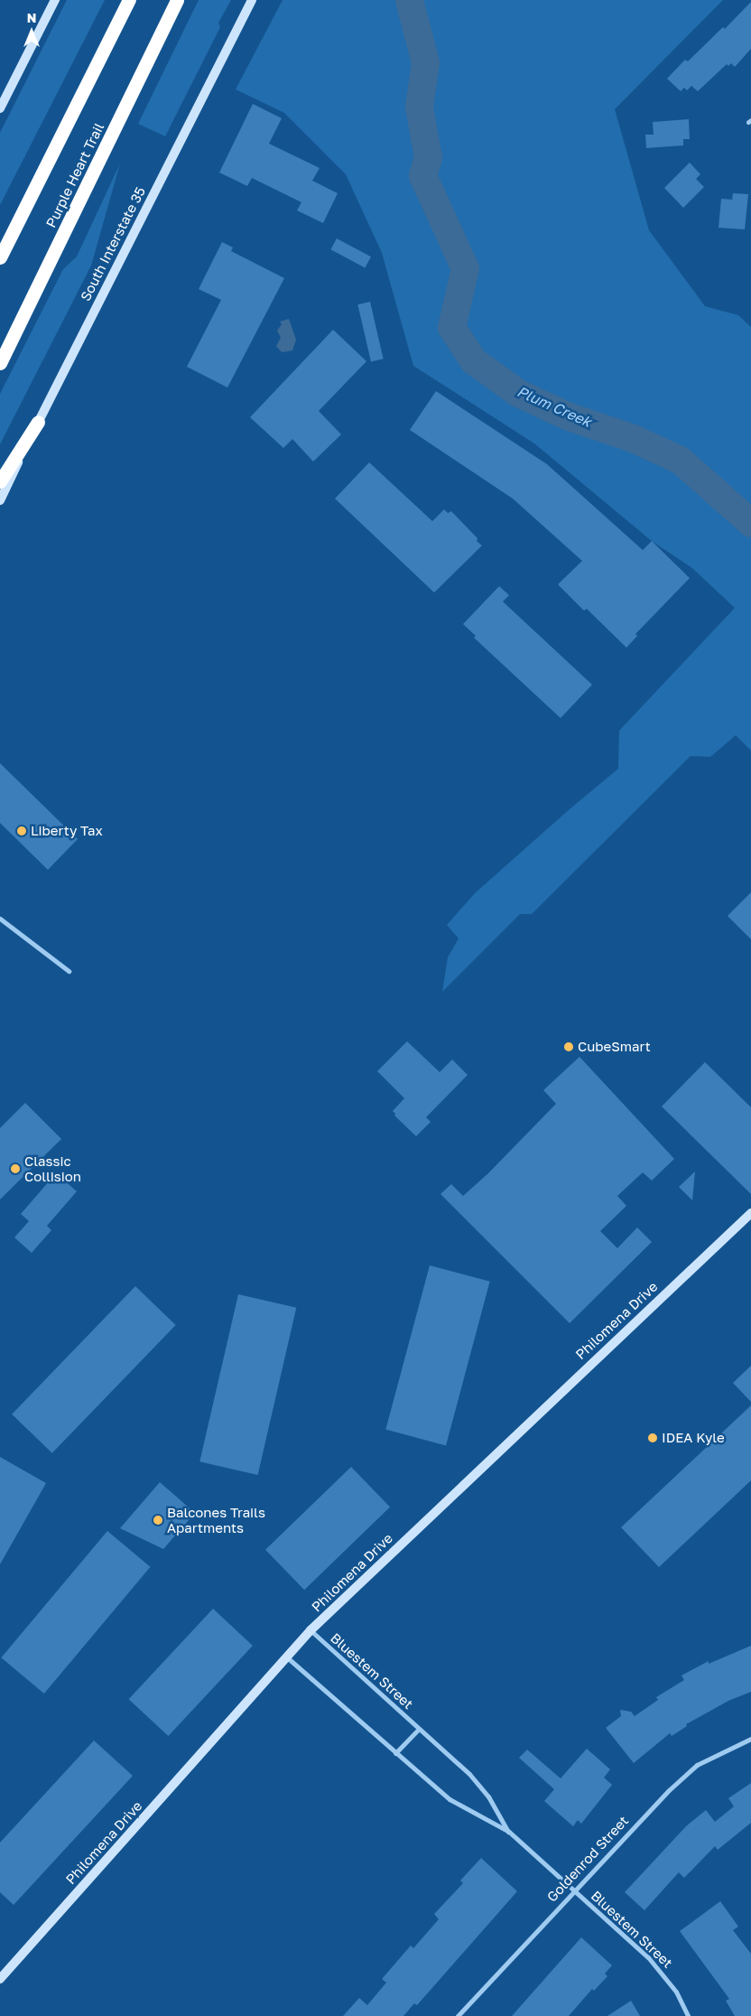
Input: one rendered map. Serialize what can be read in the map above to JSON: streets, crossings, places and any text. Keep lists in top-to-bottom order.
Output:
{
  "streets": {
    "highway": ["Purple Heart Trail"],
    "street": [
      "South Interstate 35",
      "Philomena Drive",
      "Bluestem Street",
      "Goldenrod Street"
    ]
  },
  "crossings": [
    ["Philomena Drive", "Bluestem Street"],
    ["Bluestem Street", "Goldenrod Street"]
  ],
  "water": ["Plum Creek"],
  "places": [
    "Liberty Tax",
    "CubeSmart",
    "Classic Collision",
    "IDEA Kyle",
    "Balcones Trails Apartments"
  ],
  "north": "top"
}
